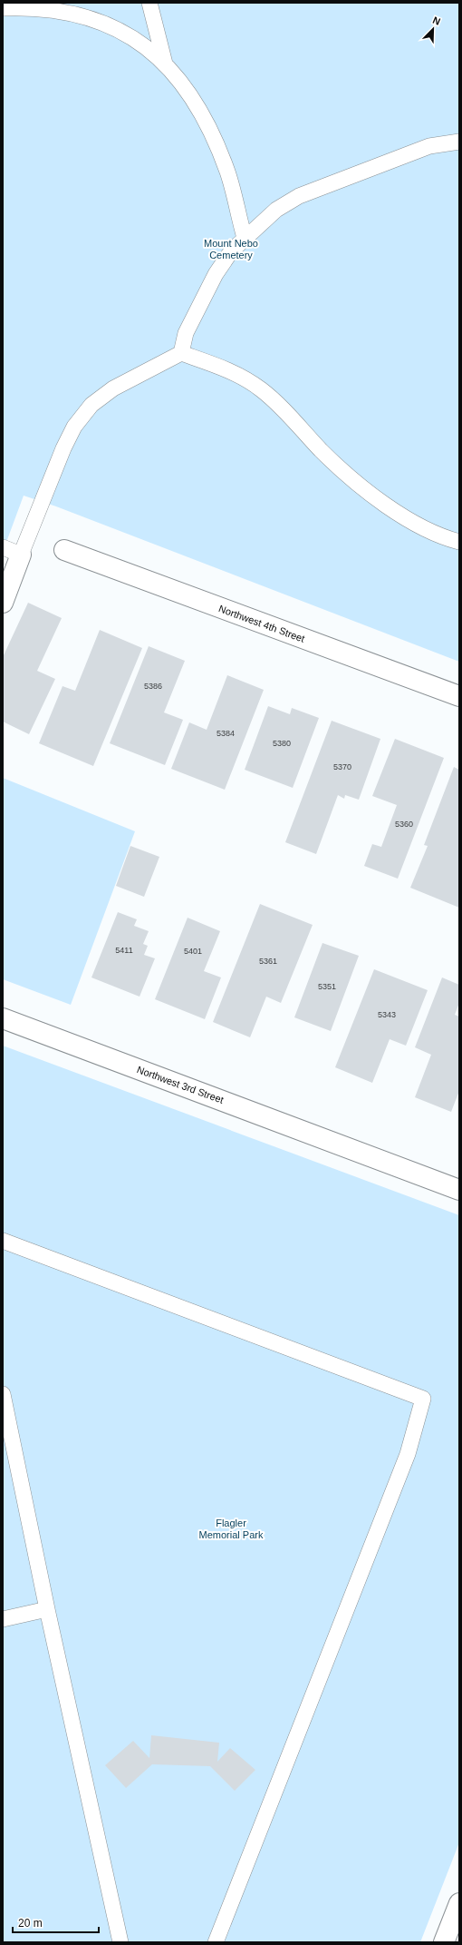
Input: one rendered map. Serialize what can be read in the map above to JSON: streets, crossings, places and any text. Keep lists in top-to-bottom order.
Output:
{
  "streets": {
    "street": ["Northwest 4th Street", "Northwest 3rd Street"]
  },
  "parks": ["Mount Nebo Cemetery", "Flagler Memorial Park"],
  "house_numbers": [
    "5386",
    "5384",
    "5380",
    "5370",
    "5360",
    "5411",
    "5401",
    "5361",
    "5351",
    "5343"
  ],
  "scale_bar": "20 m",
  "north": "top right"
}
